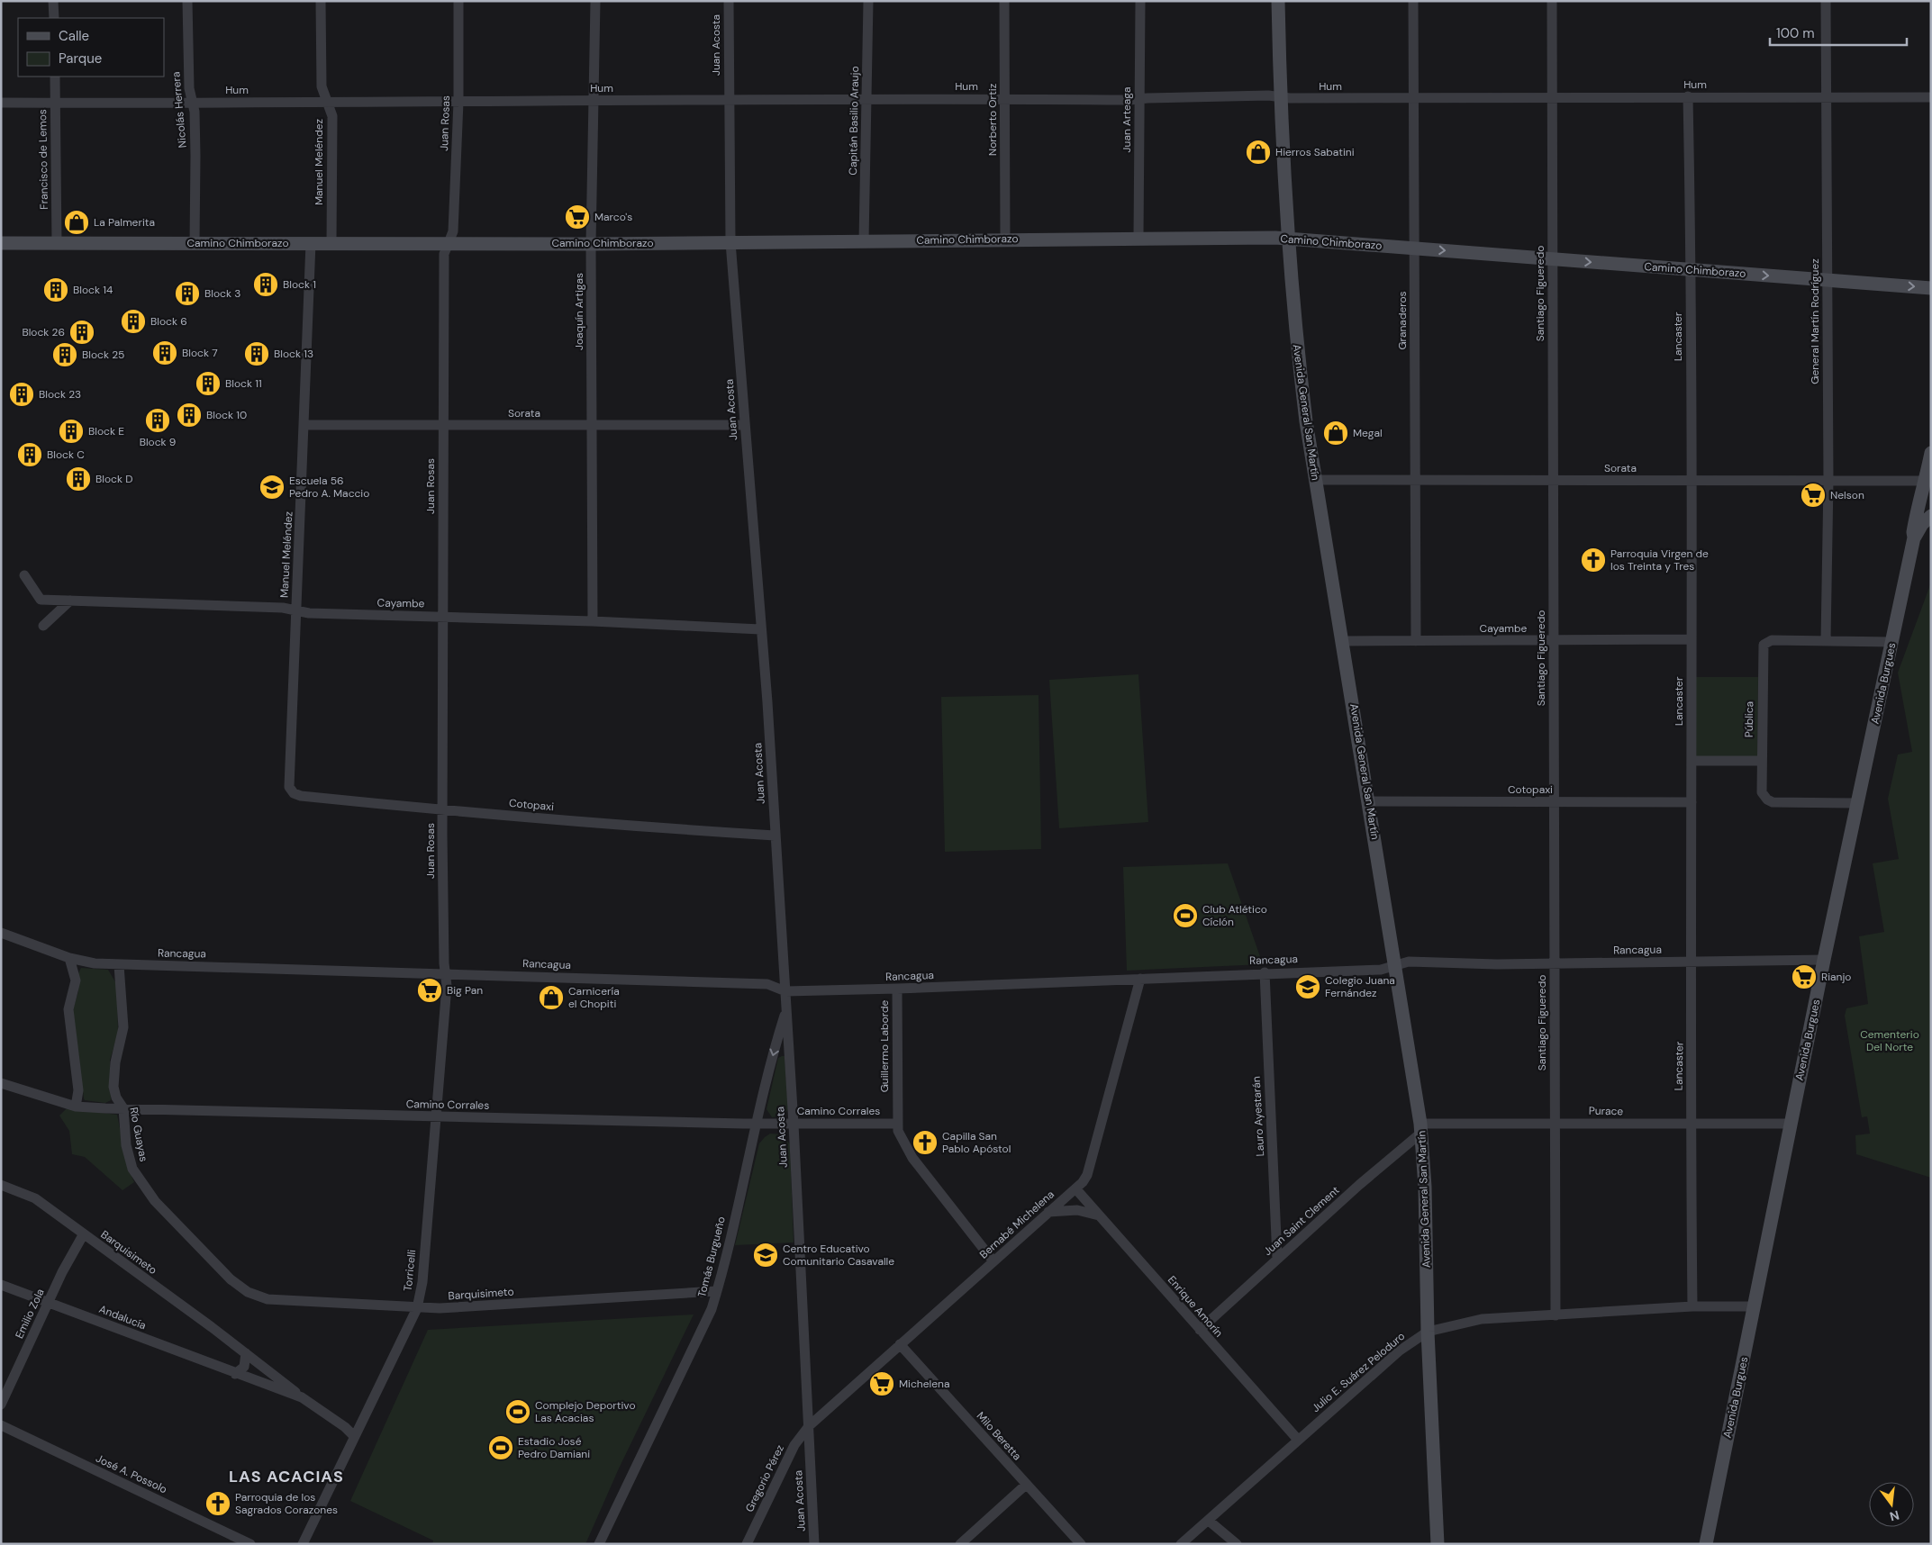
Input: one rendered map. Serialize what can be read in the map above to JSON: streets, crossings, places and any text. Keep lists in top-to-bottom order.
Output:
{
  "streets": {
    "street": [
      "Juan Acosta",
      "Hum",
      "Nicolás Herrera",
      "Norberto Ortiz",
      "Juan Arteaga",
      "Capitán Basilio Araujo",
      "Juan Rosas",
      "Francisco de Lemos",
      "Manuel Meléndez",
      "Camino Chimborazo",
      "Santiago Figueredo",
      "Joaquín Artigas",
      "Granaderos",
      "General Martín Rodríguez",
      "Lancaster",
      "Avenida General San Martín",
      "Sorata",
      "Cayambe",
      "Avenida Burgues",
      "Pública",
      "Cotopaxi",
      "Rancagua",
      "Guillermo Laborde",
      "Camino Corrales",
      "Purace",
      "Lauro Ayestarán",
      "Río Guayas",
      "Juan Saint Clement",
      "Bernabé Michelena",
      "Barquisimeto",
      "Tomás Burgueño",
      "Torricelli",
      "Enrique Amorín",
      "Emilio Zola",
      "Andalucía",
      "Julio E. Suárez Peloduro",
      "Milo Beretta",
      "José A. Possolo",
      "Gregorio Pérez"
    ]
  },
  "crossings": [
    ["Juan Acosta", "Hum"],
    ["Juan Acosta", "Camino Chimborazo"],
    ["Juan Acosta", "Sorata"],
    ["Juan Acosta", "Cayambe"],
    ["Juan Acosta", "Cotopaxi"],
    ["Juan Acosta", "Rancagua"],
    ["Juan Acosta", "Camino Corrales"],
    ["Juan Acosta", "Bernabé Michelena"],
    ["Juan Acosta", "Tomás Burgueño"],
    ["Juan Acosta", "Gregorio Pérez"],
    ["Hum", "Nicolás Herrera"],
    ["Hum", "Norberto Ortiz"],
    ["Hum", "Juan Arteaga"],
    ["Hum", "Capitán Basilio Araujo"],
    ["Hum", "Juan Rosas"],
    ["Hum", "Francisco de Lemos"],
    ["Hum", "Manuel Meléndez"],
    ["Hum", "Santiago Figueredo"],
    ["Hum", "Joaquín Artigas"],
    ["Hum", "Granaderos"],
    ["Hum", "General Martín Rodríguez"],
    ["Hum", "Lancaster"],
    ["Hum", "Avenida General San Martín"],
    ["Nicolás Herrera", "Camino Chimborazo"],
    ["Norberto Ortiz", "Camino Chimborazo"],
    ["Juan Arteaga", "Camino Chimborazo"],
    ["Capitán Basilio Araujo", "Camino Chimborazo"],
    ["Juan Rosas", "Camino Chimborazo"],
    ["Juan Rosas", "Sorata"],
    ["Juan Rosas", "Cayambe"],
    ["Juan Rosas", "Cotopaxi"],
    ["Juan Rosas", "Rancagua"],
    ["Juan Rosas", "Torricelli"],
    ["Francisco de Lemos", "Camino Chimborazo"],
    ["Manuel Meléndez", "Camino Chimborazo"],
    ["Manuel Meléndez", "Sorata"],
    ["Manuel Meléndez", "Cayambe"],
    ["Manuel Meléndez", "Cotopaxi"],
    ["Camino Chimborazo", "Santiago Figueredo"],
    ["Camino Chimborazo", "Joaquín Artigas"],
    ["Camino Chimborazo", "Granaderos"],
    ["Camino Chimborazo", "General Martín Rodríguez"],
    ["Camino Chimborazo", "Lancaster"],
    ["Camino Chimborazo", "Avenida General San Martín"],
    ["Santiago Figueredo", "Sorata"],
    ["Santiago Figueredo", "Cayambe"],
    ["Santiago Figueredo", "Cotopaxi"],
    ["Santiago Figueredo", "Rancagua"],
    ["Santiago Figueredo", "Purace"],
    ["Santiago Figueredo", "Julio E. Suárez Peloduro"],
    ["Joaquín Artigas", "Sorata"],
    ["Joaquín Artigas", "Cayambe"],
    ["Granaderos", "Sorata"],
    ["Granaderos", "Cayambe"],
    ["General Martín Rodríguez", "Sorata"],
    ["General Martín Rodríguez", "Pública"],
    ["Lancaster", "Sorata"],
    ["Lancaster", "Cayambe"],
    ["Lancaster", "Cotopaxi"],
    ["Lancaster", "Rancagua"],
    ["Lancaster", "Purace"],
    ["Lancaster", "Julio E. Suárez Peloduro"],
    ["Avenida General San Martín", "Sorata"],
    ["Avenida General San Martín", "Cayambe"],
    ["Avenida General San Martín", "Cotopaxi"],
    ["Avenida General San Martín", "Rancagua"],
    ["Avenida General San Martín", "Purace"],
    ["Avenida General San Martín", "Juan Saint Clement"],
    ["Avenida General San Martín", "Julio E. Suárez Peloduro"],
    ["Sorata", "Avenida Burgues"],
    ["Avenida Burgues", "Pública"],
    ["Avenida Burgues", "Rancagua"],
    ["Avenida Burgues", "Purace"],
    ["Avenida Burgues", "Julio E. Suárez Peloduro"],
    ["Rancagua", "Guillermo Laborde"],
    ["Rancagua", "Lauro Ayestarán"],
    ["Rancagua", "Río Guayas"],
    ["Rancagua", "Bernabé Michelena"],
    ["Rancagua", "Torricelli"],
    ["Guillermo Laborde", "Camino Corrales"],
    ["Guillermo Laborde", "Bernabé Michelena"],
    ["Camino Corrales", "Río Guayas"],
    ["Camino Corrales", "Tomás Burgueño"],
    ["Camino Corrales", "Torricelli"],
    ["Purace", "Juan Saint Clement"],
    ["Lauro Ayestarán", "Juan Saint Clement"],
    ["Río Guayas", "Barquisimeto"],
    ["Juan Saint Clement", "Enrique Amorín"],
    ["Bernabé Michelena", "Enrique Amorín"],
    ["Bernabé Michelena", "Milo Beretta"],
    ["Bernabé Michelena", "Gregorio Pérez"],
    ["Barquisimeto", "Tomás Burgueño"],
    ["Barquisimeto", "Torricelli"],
    ["Barquisimeto", "Emilio Zola"],
    ["Barquisimeto", "Andalucía"],
    ["Torricelli", "Andalucía"],
    ["Enrique Amorín", "Julio E. Suárez Peloduro"],
    ["Emilio Zola", "Andalucía"]
  ],
  "districts": ["LAS ACACIAS"],
  "parks": ["Cementerio Del Norte"],
  "places": {
    "shop": [
      "Hierros Sabatini",
      "La Palmerita",
      "Megal",
      "Carnicería el Chopiti"
    ],
    "supermarket": [
      "Marco's",
      "Nelson",
      "Rianjo",
      "Big Pan",
      "Michelena"
    ],
    "building": [
      "Block 1",
      "Block 14",
      "Block 3",
      "Block 6",
      "Block 26",
      "Block 7",
      "Block 13",
      "Block 25",
      "Block 11",
      "Block 23",
      "Block 10",
      "Block 9",
      "Block E",
      "Block C",
      "Block D"
    ],
    "school or university": ["Escuela 56 Pedro A. Maccio", "Colegio Juana Fernández", "Centro Educativo Comunitario Casavalle"],
    "church": ["Parroquia Virgen de los Treinta y Tres", "Capilla San Pablo Apóstol", "Parroquia de los Sagrados Corazones"],
    "sports": ["Club Atlético Cíclón", "Complejo Deportivo Las Acacias", "Estadio José Pedro Damiani"]
  },
  "legend": ["Calle", "Parque"],
  "scale_bar": "100 m",
  "north": "bottom"
}
